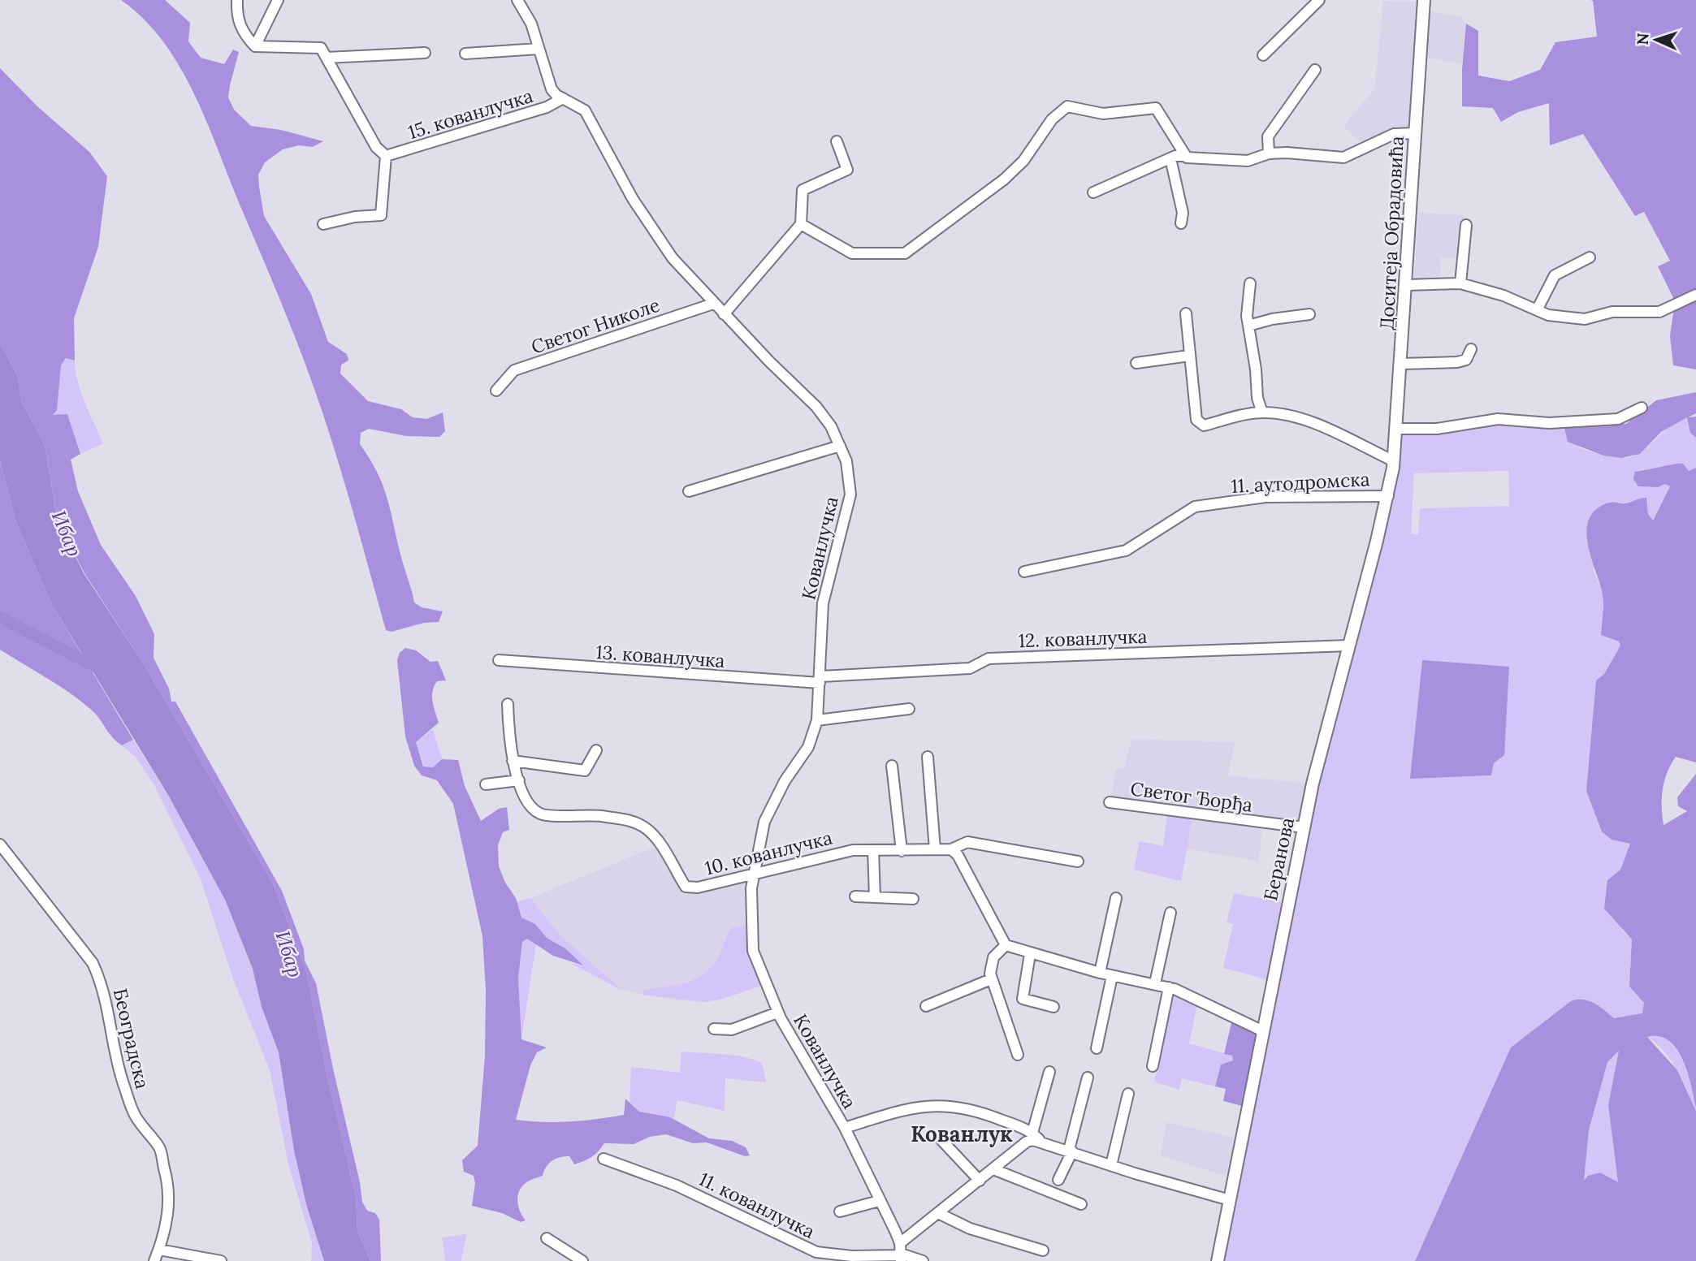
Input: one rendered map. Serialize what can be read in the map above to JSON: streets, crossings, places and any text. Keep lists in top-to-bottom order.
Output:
{
  "streets": {
    "main road": ["Доситеја Обрадовића", "Беранова"],
    "street": [
      "15. кованлучка",
      "Светог Николе",
      "11. аутодромска",
      "Кованлучка",
      "12. кованлучка",
      "13. кованлучка",
      "Светог Ђорђа",
      "10. кованлучка",
      "Београдска",
      "11. кованлучка"
    ]
  },
  "crossings": [
    ["15. кованлучка", "Кованлучка"],
    ["Доситеја Обрадовића", "Беранова"],
    ["Светог Николе", "Кованлучка"],
    ["11. аутодромска", "Беранова"],
    ["Кованлучка", "12. кованлучка"],
    ["Кованлучка", "13. кованлучка"],
    ["Кованлучка", "10. кованлучка"],
    ["Кованлучка", "Беранова"],
    ["Кованлучка", "11. кованлучка"],
    ["12. кованлучка", "13. кованлучка"],
    ["12. кованлучка", "Беранова"],
    ["Светог Ђорђа", "Беранова"]
  ],
  "districts": ["Кованлук"],
  "water": ["Ибар"],
  "north": "left"
}
